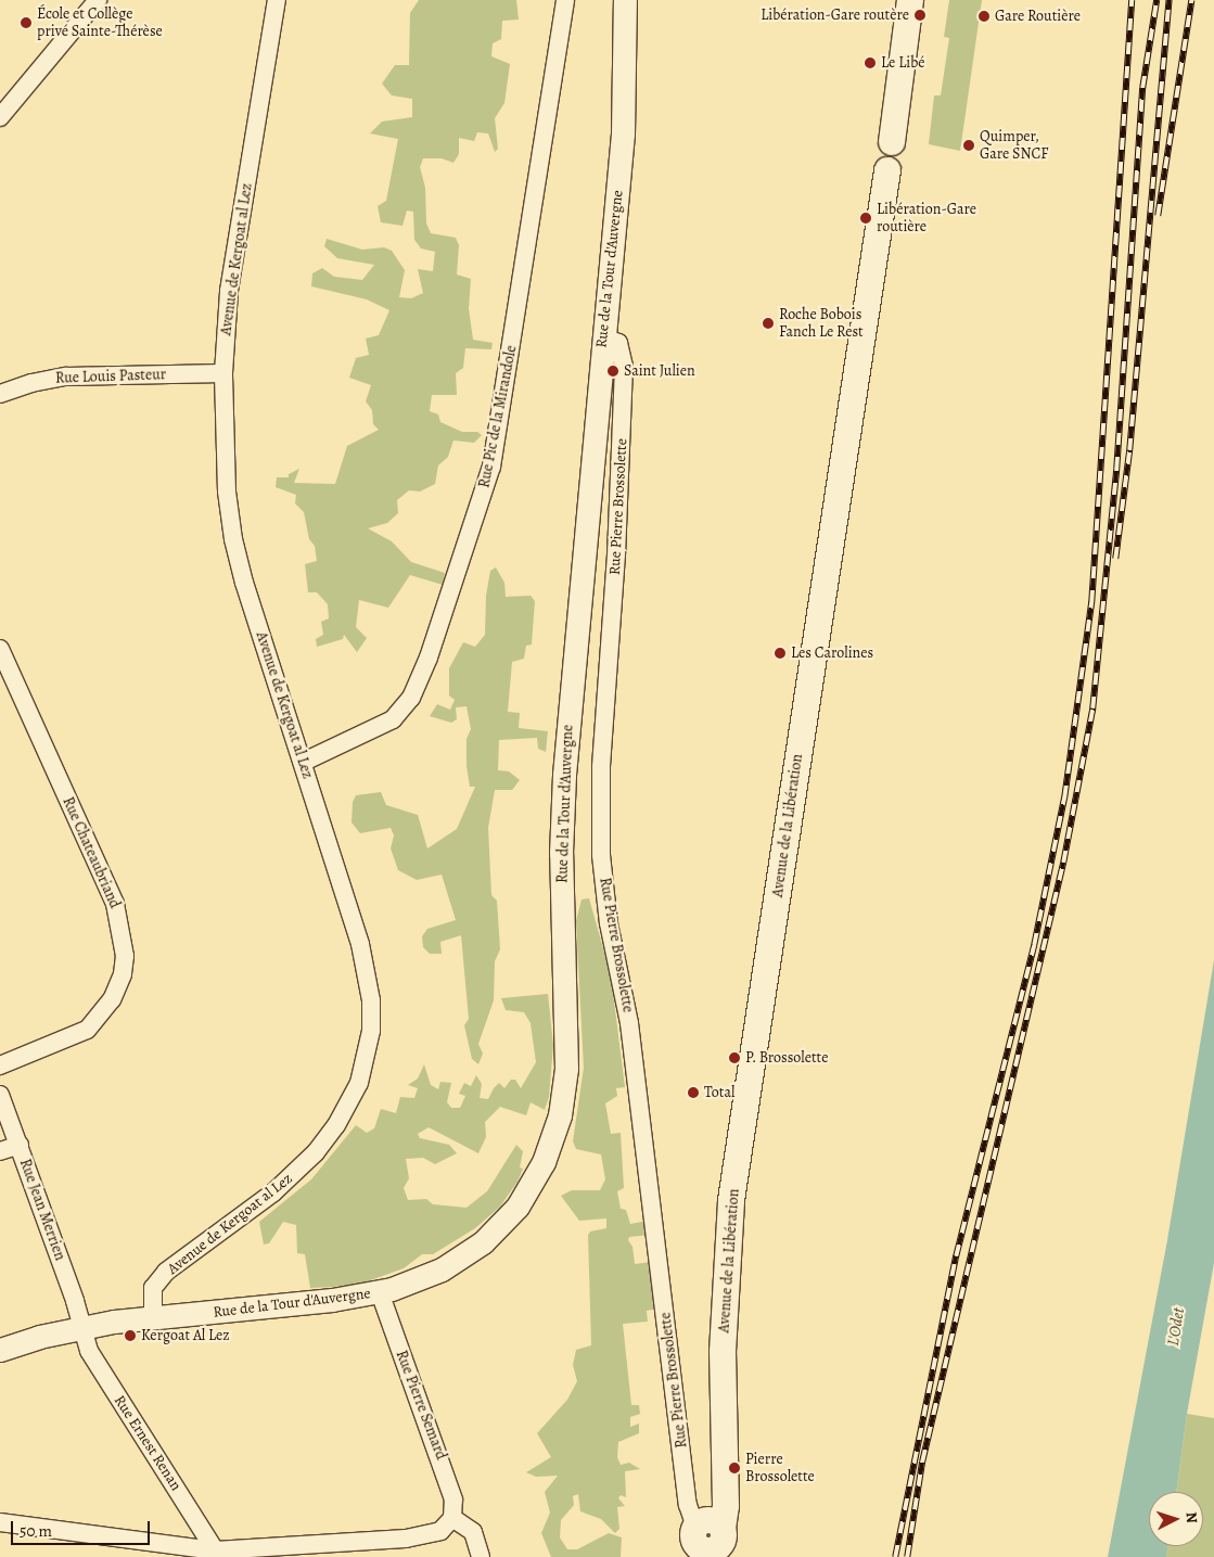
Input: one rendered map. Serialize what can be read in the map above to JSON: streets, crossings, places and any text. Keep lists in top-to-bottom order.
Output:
{
  "streets": {
    "main road": ["Avenue de la Libération"],
    "street": [
      "Avenue de Kergoat al Lez",
      "Rue de la Tour d'Auvergne",
      "Rue Louis Pasteur",
      "Rue Pic de la Mirandole",
      "Rue Pierre Brossolette",
      "Rue Chateaubriand",
      "Rue Jean Merrien",
      "Rue Pierre Semard",
      "Rue Ernest Renan"
    ]
  },
  "crossings": [
    ["Avenue de Kergoat al Lez", "Rue de la Tour d'Auvergne"],
    ["Avenue de Kergoat al Lez", "Rue Louis Pasteur"],
    ["Avenue de Kergoat al Lez", "Rue Pic de la Mirandole"],
    ["Rue de la Tour d'Auvergne", "Rue Pierre Brossolette"],
    ["Rue de la Tour d'Auvergne", "Rue Jean Merrien"],
    ["Rue de la Tour d'Auvergne", "Rue Pierre Semard"],
    ["Rue de la Tour d'Auvergne", "Rue Ernest Renan"],
    ["Rue Pierre Brossolette", "Avenue de la Libération"],
    ["Rue Jean Merrien", "Rue Ernest Renan"]
  ],
  "water": ["L'Odet"],
  "places": [
    "Libération-Gare routère",
    "Gare Routière",
    "École et Collège privé Sainte-Thérèse",
    "Le Libé",
    "Quimper, Gare SNCF",
    "Libération-Gare routière",
    "Roche Bobois Fanch Le Rest",
    "Saint Julien",
    "Les Carolines",
    "P. Brossolette",
    "Total",
    "Kergoat Al Lez",
    "Pierre Brossolette"
  ],
  "scale_bar": "50 m",
  "north": "right"
}
